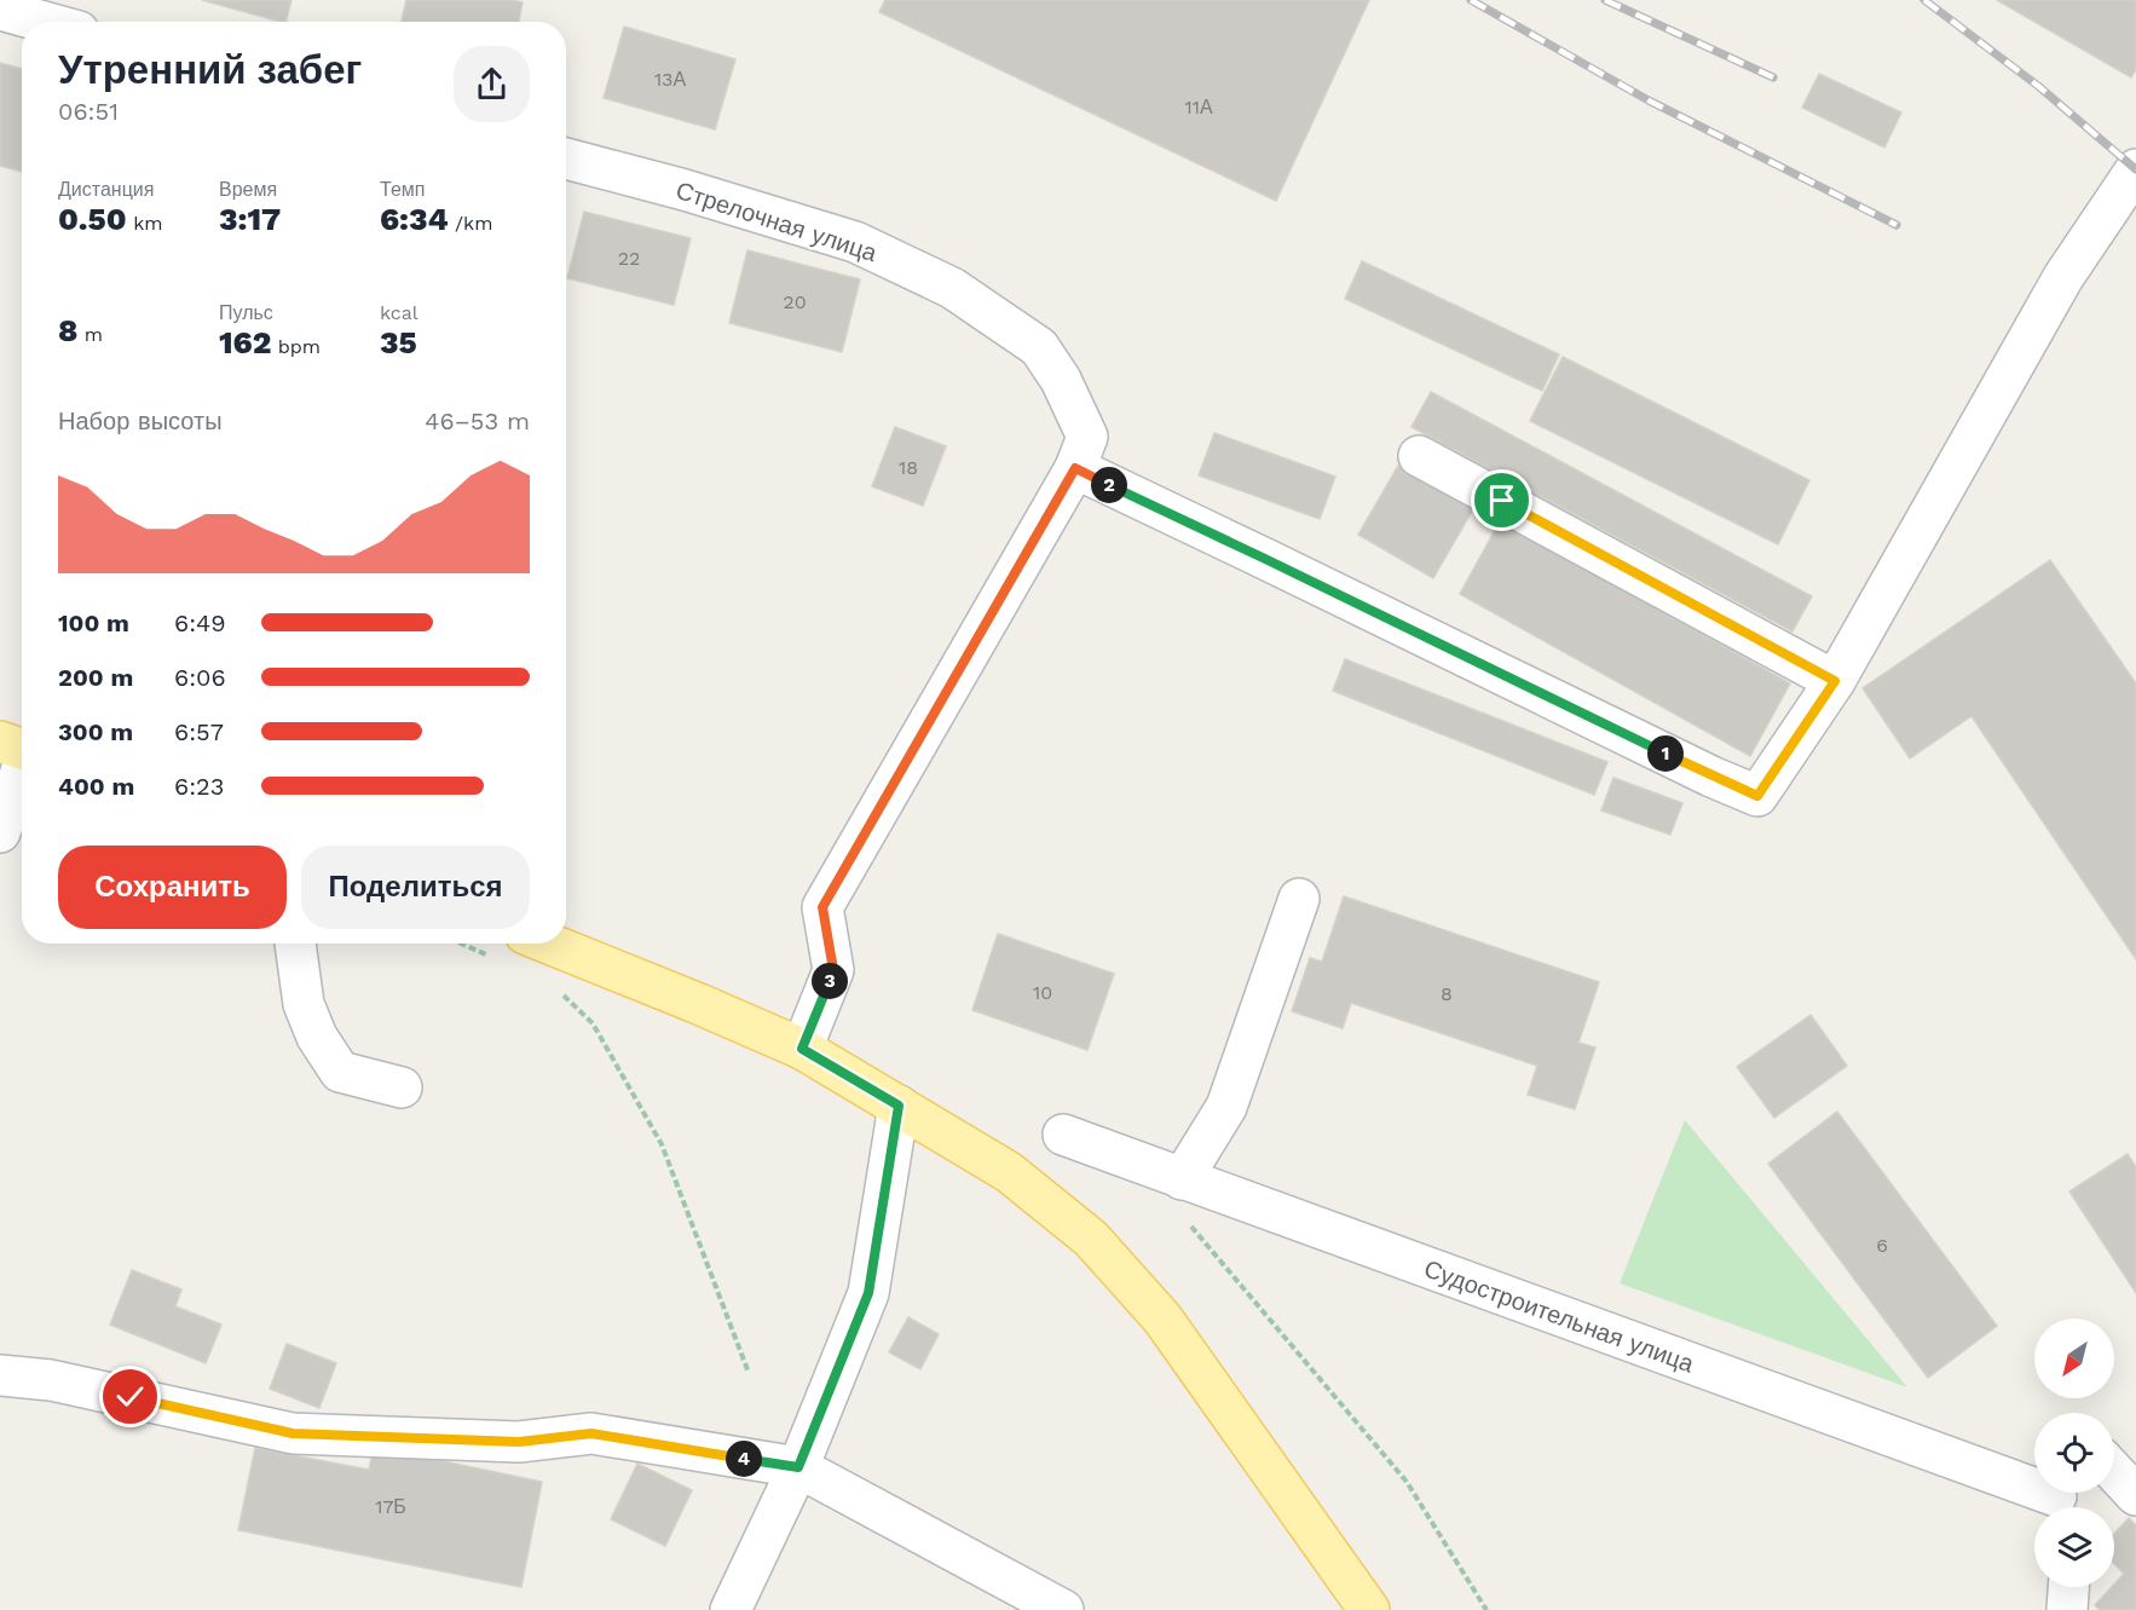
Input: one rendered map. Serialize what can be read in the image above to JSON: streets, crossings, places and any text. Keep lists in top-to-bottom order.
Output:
{
  "streets": {
    "street": ["Стрелочная улица", "Судостроительная улица"]
  },
  "house_numbers": [
    "13А",
    "11А",
    "22",
    "20",
    "18",
    "10",
    "8",
    "6",
    "17Б"
  ],
  "north": "bottom left",
  "page": {
    "heading": ["Утренний забег", "06:51"],
    "stats": [
      ["Дистанция", "0.50 km"],
      ["Время", "3:17"],
      ["Темп", "6:34 /km"],
      ["8 m"],
      ["Пульс", "162 bpm"],
      ["kcal", "35"]
    ],
    "chart": ["Набор высоты", "46–53 m"],
    "pins": [
      "2",
      "1",
      "3",
      "4"
    ],
    "list": [
      {
        "name": "100 m",
        "note": "6:49"
      },
      {
        "name": "200 m",
        "note": "6:06"
      },
      {
        "name": "300 m",
        "note": "6:57"
      },
      {
        "name": "400 m",
        "note": "6:23"
      }
    ],
    "buttons": ["Сохранить", "Поделиться"]
  }
}
